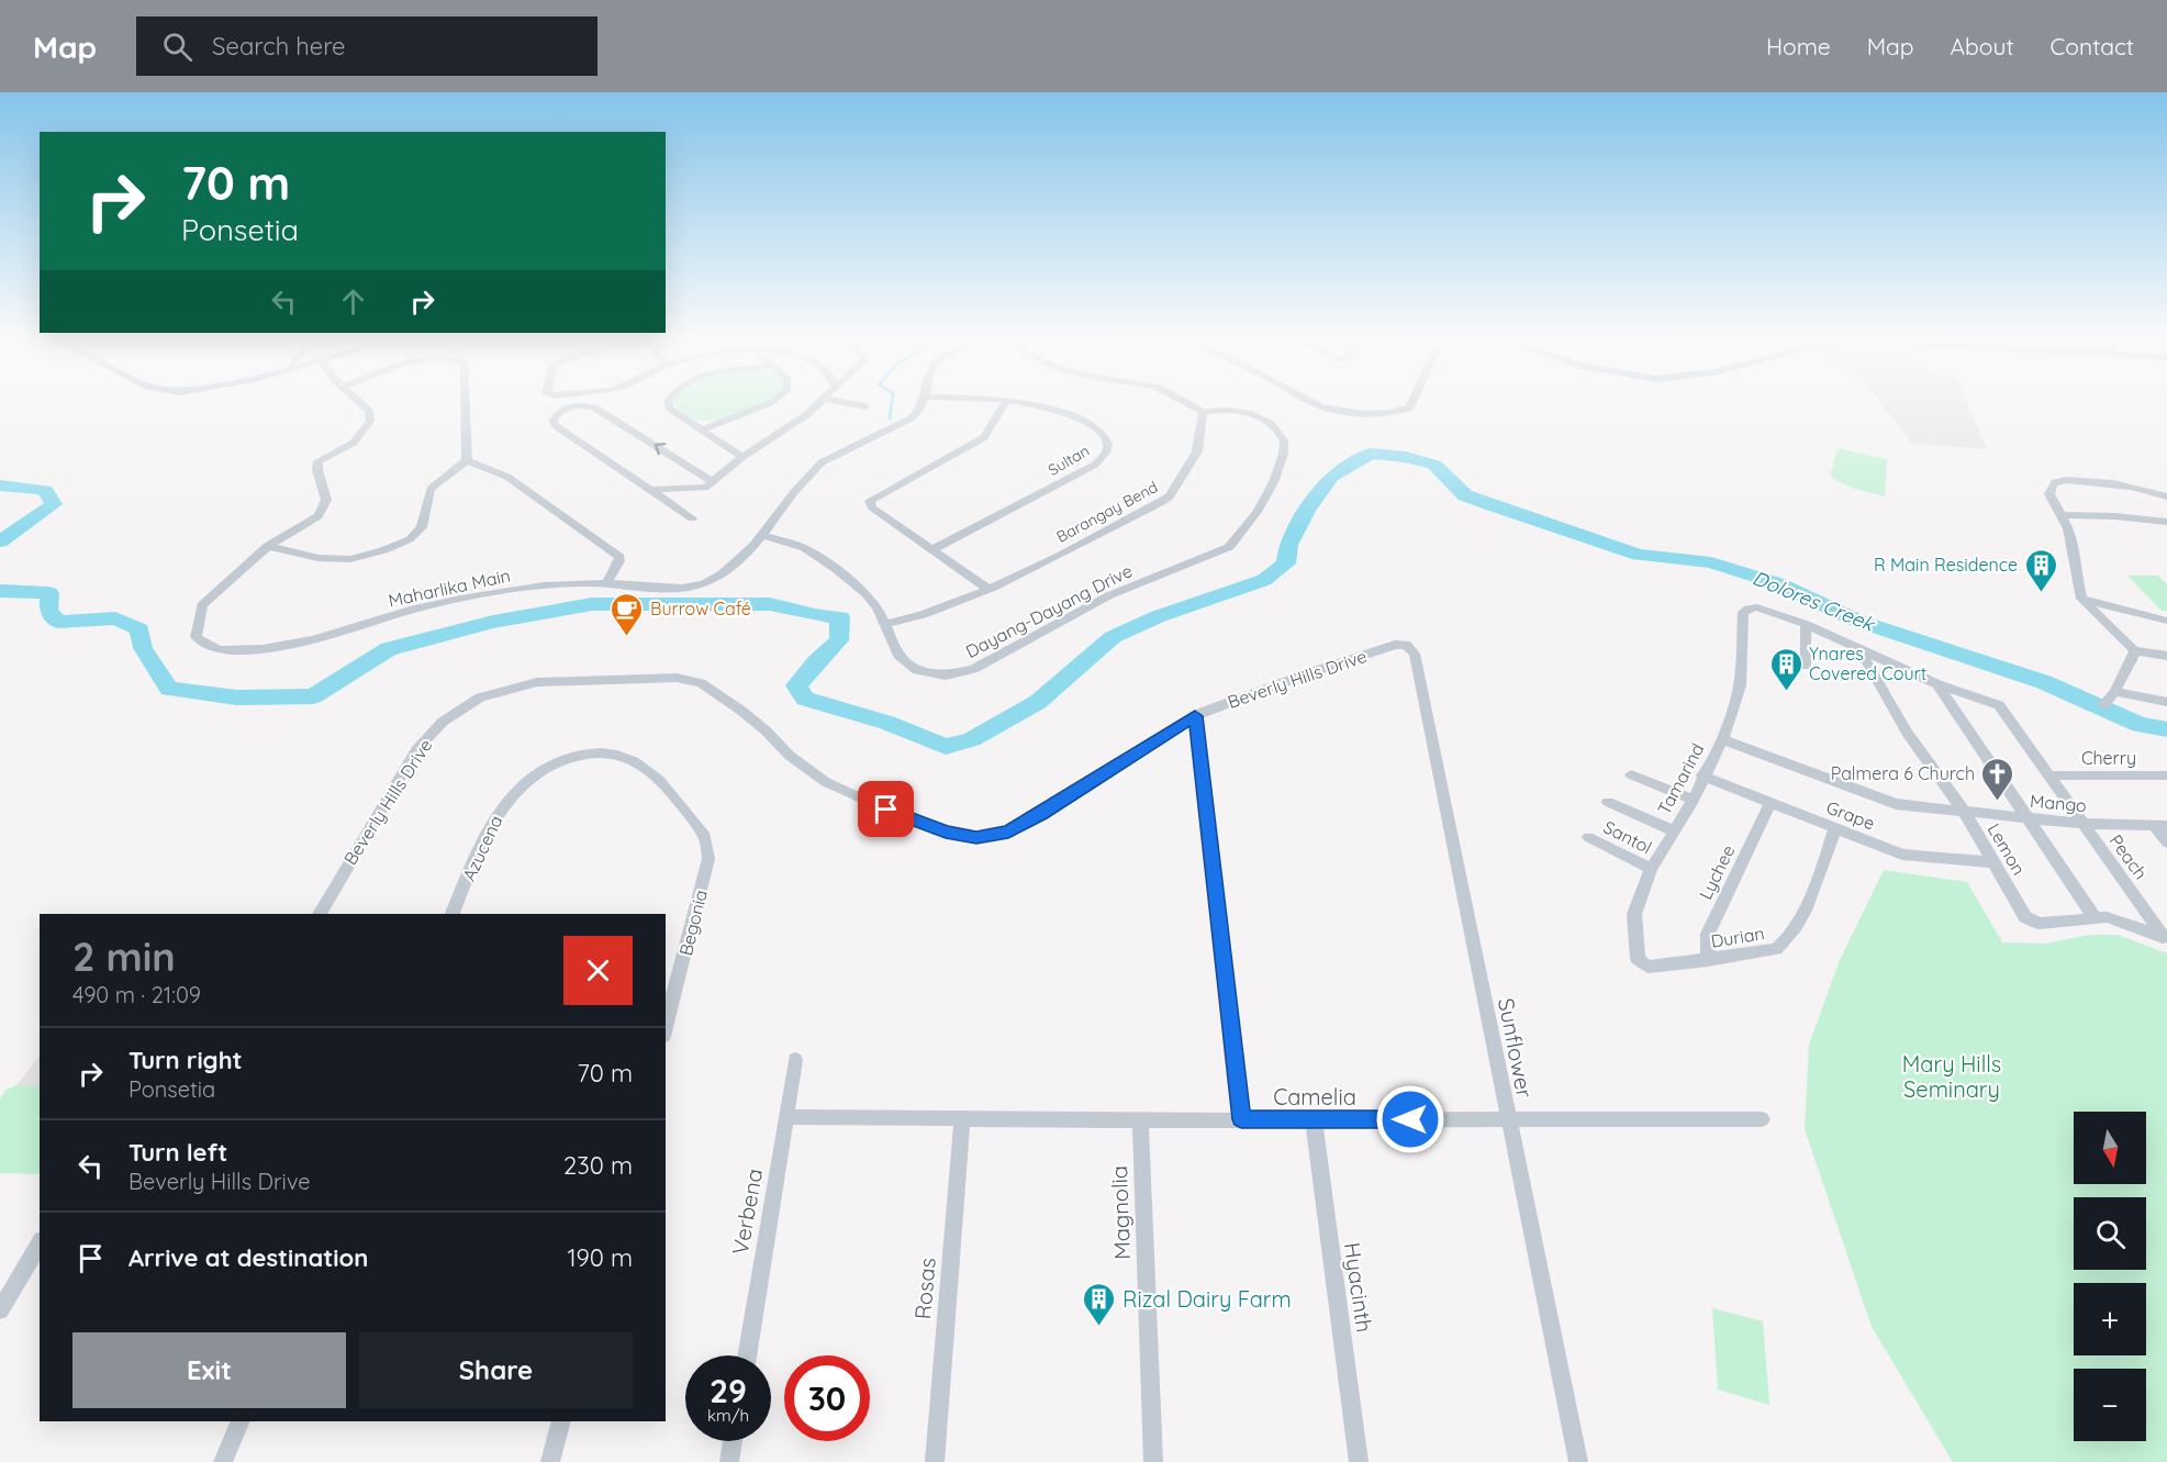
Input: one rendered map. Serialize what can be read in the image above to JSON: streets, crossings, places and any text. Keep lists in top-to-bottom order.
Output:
{
  "streets": {
    "street": [
      "Sultan",
      "Barangay Bend",
      "Maharlika Main",
      "Dayang-Dayang Drive",
      "Beverly Hills Drive",
      "Cherry",
      "Tamarind",
      "Mango",
      "Grape",
      "Santol",
      "Azucena",
      "Lemon",
      "Peach",
      "Lychee",
      "Begonia",
      "Durian",
      "Sunflower",
      "Camelia",
      "Verbena",
      "Magnolia",
      "Hyacinth",
      "Rosas"
    ]
  },
  "crossings": [
    ["Barangay Bend", "Dayang-Dayang Drive"],
    ["Maharlika Main", "Dayang-Dayang Drive"],
    ["Beverly Hills Drive", "Sunflower"],
    ["Cherry", "Peach"],
    ["Tamarind", "Mango"],
    ["Tamarind", "Grape"],
    ["Tamarind", "Santol"],
    ["Tamarind", "Durian"],
    ["Mango", "Lemon"],
    ["Mango", "Peach"],
    ["Grape", "Lemon"],
    ["Grape", "Lychee"],
    ["Grape", "Durian"],
    ["Azucena", "Begonia"],
    ["Lychee", "Durian"],
    ["Sunflower", "Camelia"],
    ["Camelia", "Verbena"],
    ["Camelia", "Magnolia"],
    ["Camelia", "Hyacinth"],
    ["Camelia", "Rosas"]
  ],
  "water": ["Dolores Creek"],
  "parks": ["Mary Hills Seminary"],
  "places": {
    "building": ["R Main Residence", "Ynares Covered Court", "Rizal Dairy Farm"],
    "cafe": ["Burrow Café"],
    "church": ["Palmera 6 Church"]
  },
  "north": "bottom",
  "page": {
    "header": "Map",
    "search": "Search here",
    "nav": [
      "Home",
      "Map",
      "About",
      "Contact"
    ],
    "turn": ["70 m", "Ponsetia"],
    "heading": ["2 min", "490 m · 21:09"],
    "list": [
      {
        "name": "Turn right",
        "note": "Ponsetia",
        "value": "70 m"
      },
      {
        "name": "Turn left",
        "note": "Beverly Hills Drive",
        "value": "230 m"
      },
      {
        "name": "Arrive at destination",
        "value": "190 m"
      }
    ],
    "map_buttons": ["+", "−"],
    "buttons": ["Exit", "Share"],
    "speed": "29 km/h",
    "limit": "30"
  }
}
